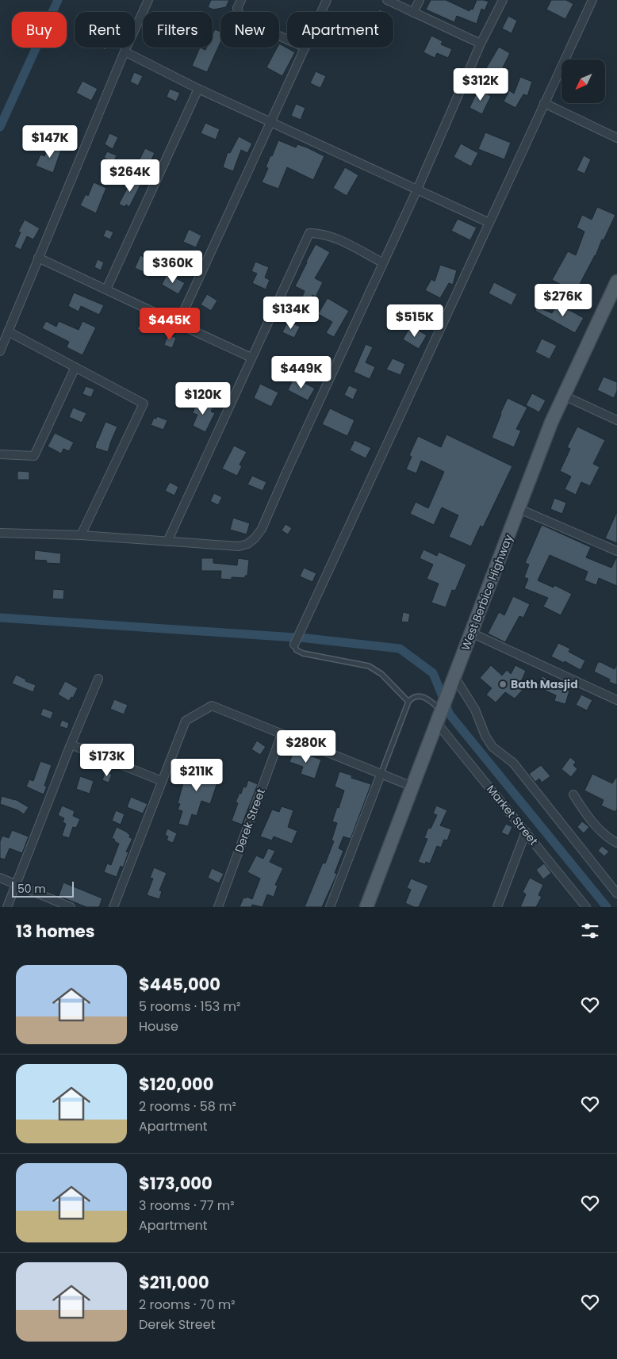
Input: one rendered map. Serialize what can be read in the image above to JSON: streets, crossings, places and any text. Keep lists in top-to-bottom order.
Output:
{
  "streets": {
    "main road": ["West Berbice Highway"],
    "street": ["Market Street", "Derek Street"]
  },
  "crossings": [
    ["West Berbice Highway", "Market Street"]
  ],
  "places": ["Bath Masjid"],
  "scale_bar": "50 m",
  "north": "bottom left",
  "page": {
    "chip": [
      "Buy",
      "Rent",
      "Filters",
      "New",
      "Apartment"
    ],
    "price": [
      "$312K",
      "$147K",
      "$264K",
      "$360K",
      "$276K",
      "$134K",
      "$515K",
      "$445K",
      "$449K",
      "$120K",
      "$280K",
      "$173K",
      "$211K"
    ],
    "scale": "50 m",
    "heading": "13 homes",
    "list": [
      {
        "name": "$445,000",
        "note": "5 rooms · 153 m² · House"
      },
      {
        "name": "$120,000",
        "note": "2 rooms · 58 m² · Apartment"
      },
      {
        "name": "$173,000",
        "note": "3 rooms · 77 m² · Apartment"
      },
      {
        "name": "$211,000",
        "note": "2 rooms · 70 m² · Derek Street"
      }
    ]
  }
}
